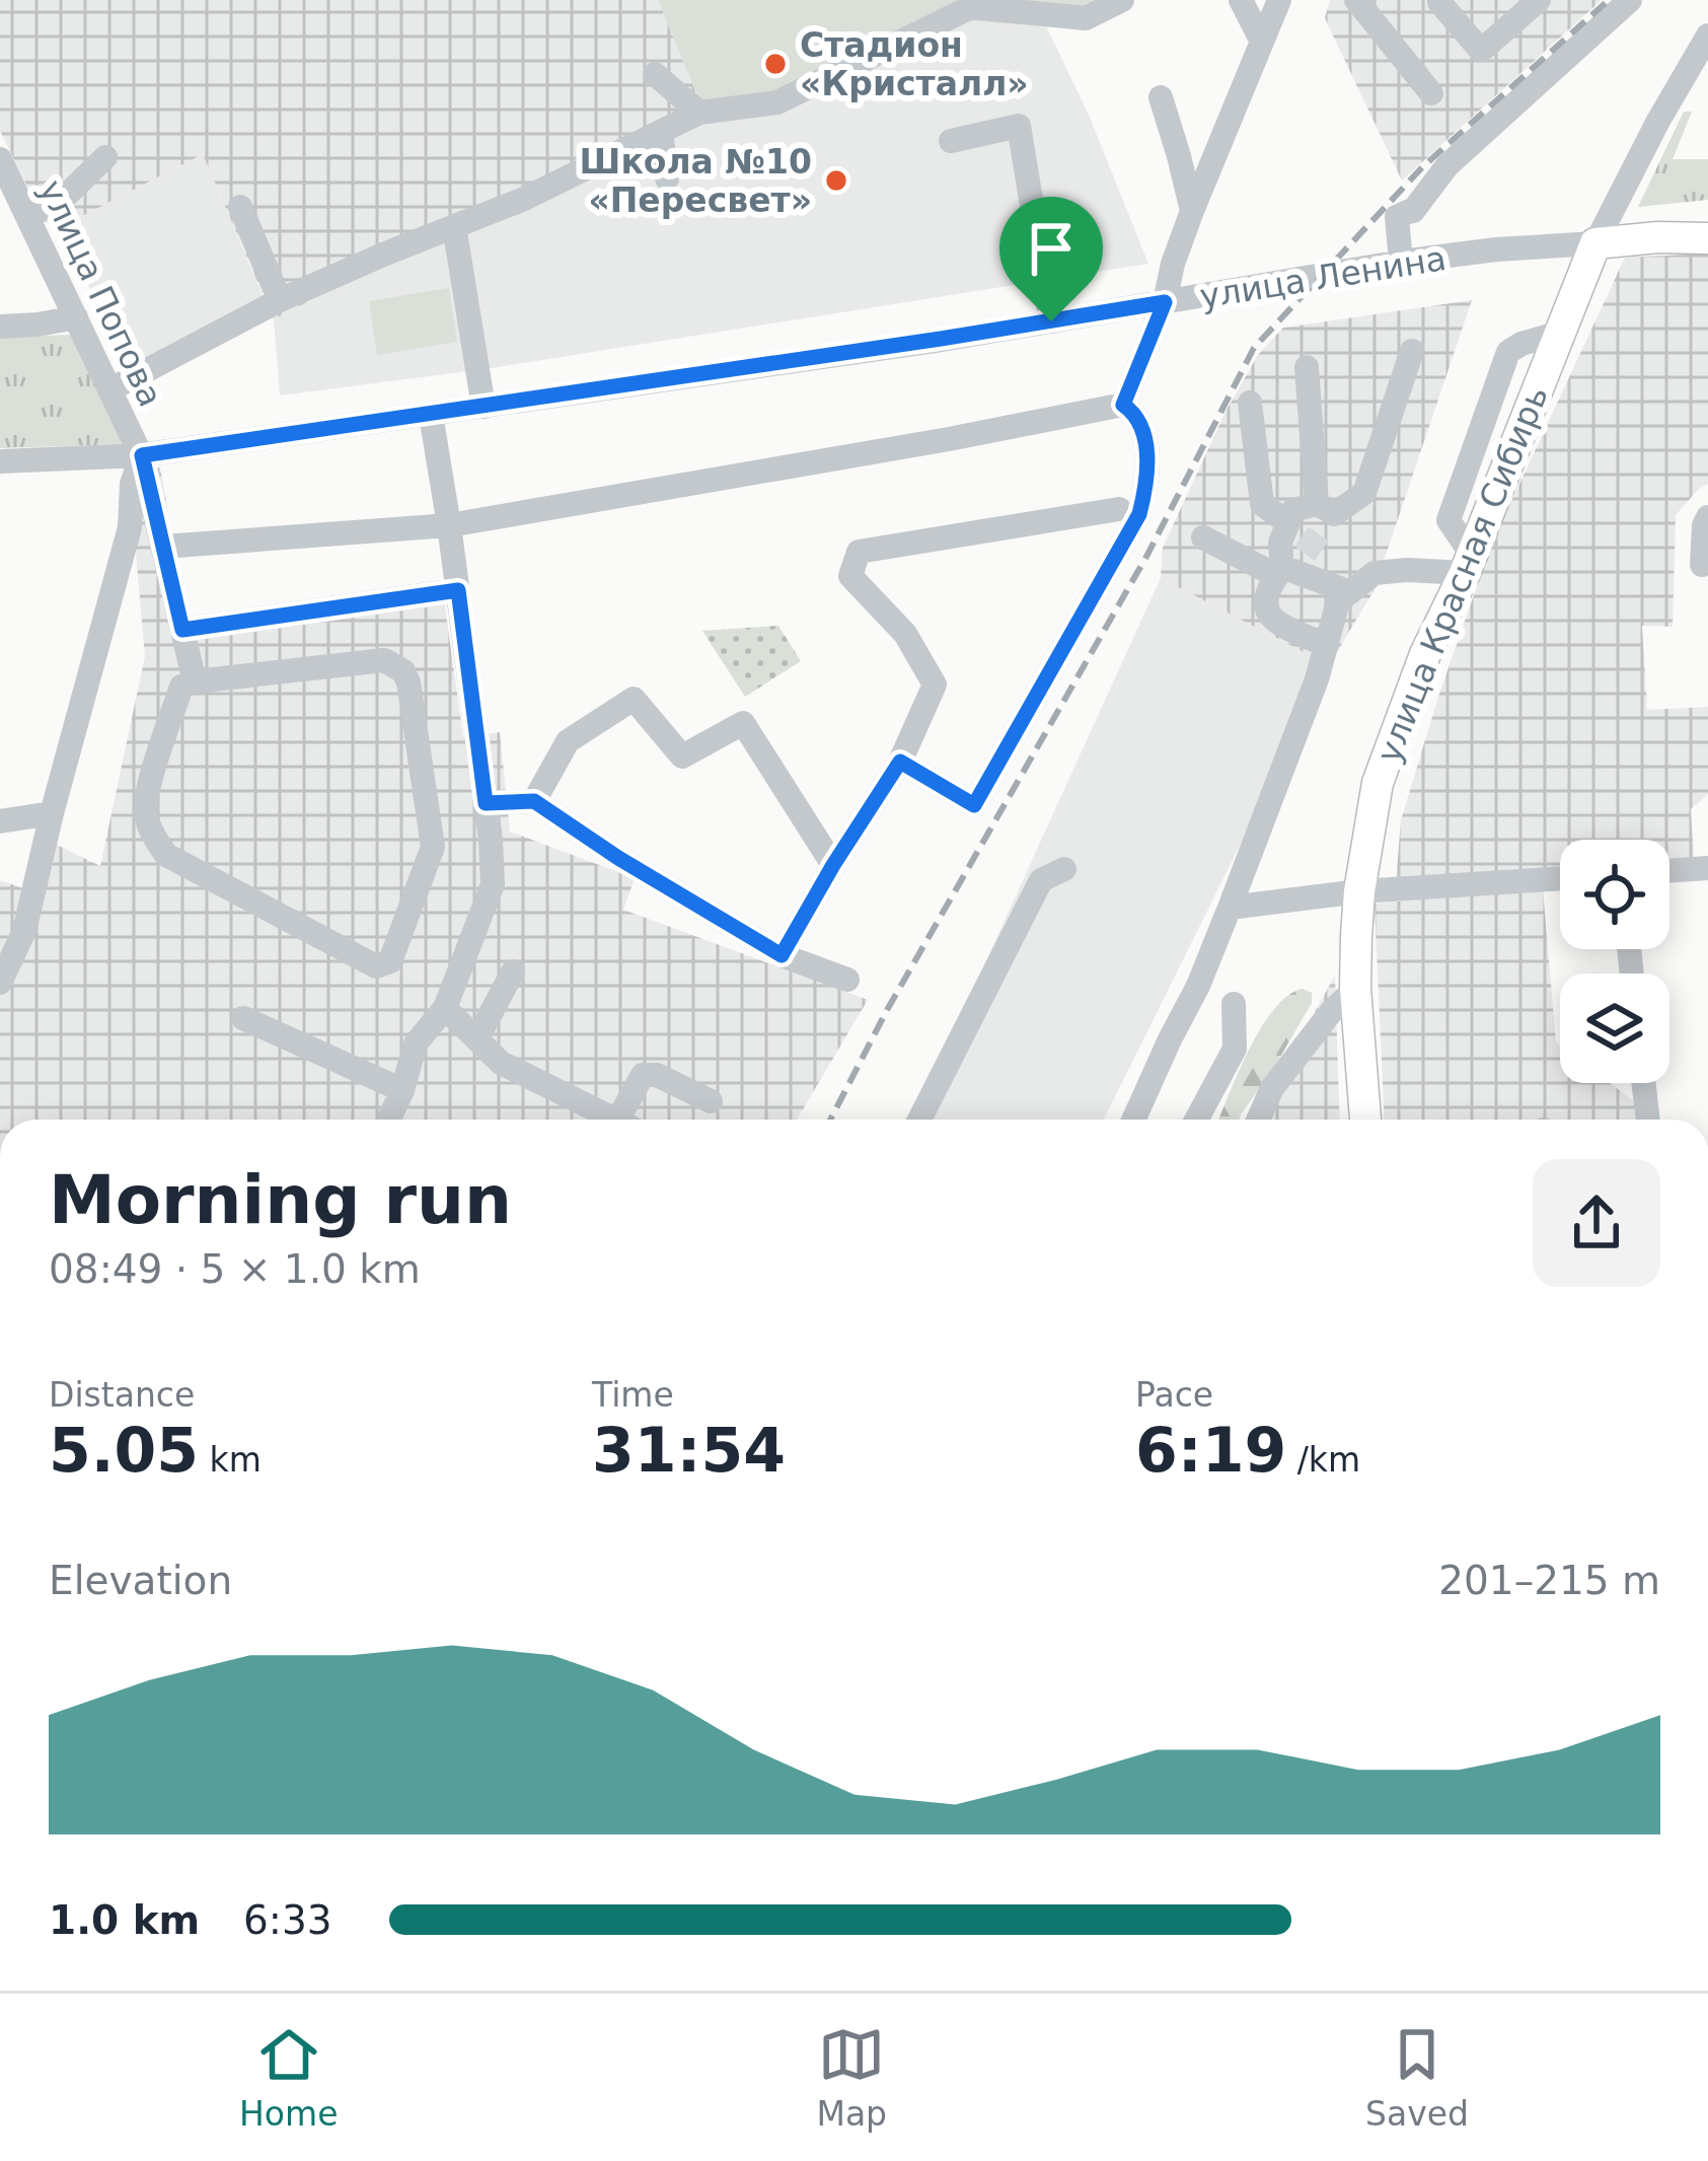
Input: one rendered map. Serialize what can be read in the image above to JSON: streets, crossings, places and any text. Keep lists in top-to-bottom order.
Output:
{
  "streets": {
    "main road": ["улица Ленина", "улица Красная Сибирь"],
    "street": ["улица Попова"]
  },
  "crossings": [
    ["улица Ленина", "улица Попова"],
    ["улица Ленина", "улица Красная Сибирь"]
  ],
  "places": ["Стадион «Кристалл»", "Школа №10 «Пересвет»"],
  "page": {
    "heading": ["Morning run", "08:49 · 5 × 1.0 km"],
    "stats": [
      ["Distance", "5.05 km"],
      ["Time", "31:54"],
      ["Pace", "6:19 /km"]
    ],
    "chart": ["Elevation", "201–215 m"],
    "list": [
      {
        "name": "1.0 km",
        "note": "6:33"
      }
    ],
    "tabs": ["Home", "Map", "Saved"]
  }
}
